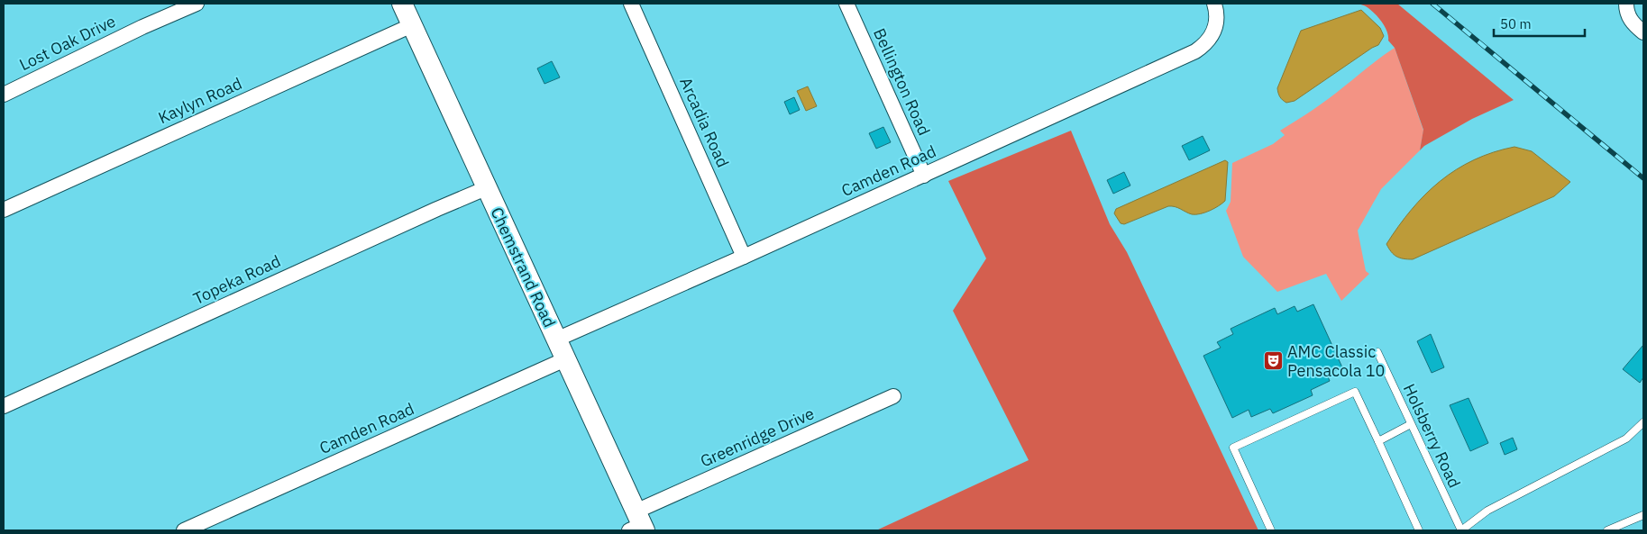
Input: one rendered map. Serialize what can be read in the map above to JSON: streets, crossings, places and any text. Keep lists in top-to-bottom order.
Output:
{
  "streets": {
    "street": [
      "Lost Oak Drive",
      "Bellington Road",
      "Kaylyn Road",
      "Arcadia Road",
      "Camden Road",
      "Chemstrand Road",
      "Topeka Road",
      "Greenridge Drive"
    ],
    "lane": ["Holsberry Road"]
  },
  "crossings": [
    ["Bellington Road", "Camden Road"],
    ["Kaylyn Road", "Chemstrand Road"],
    ["Arcadia Road", "Camden Road"],
    ["Camden Road", "Chemstrand Road"],
    ["Chemstrand Road", "Topeka Road"],
    ["Chemstrand Road", "Greenridge Drive"]
  ],
  "places": {
    "theatre": ["AMC Classic Pensacola 10"]
  },
  "scale_bar": "50 m"
}
